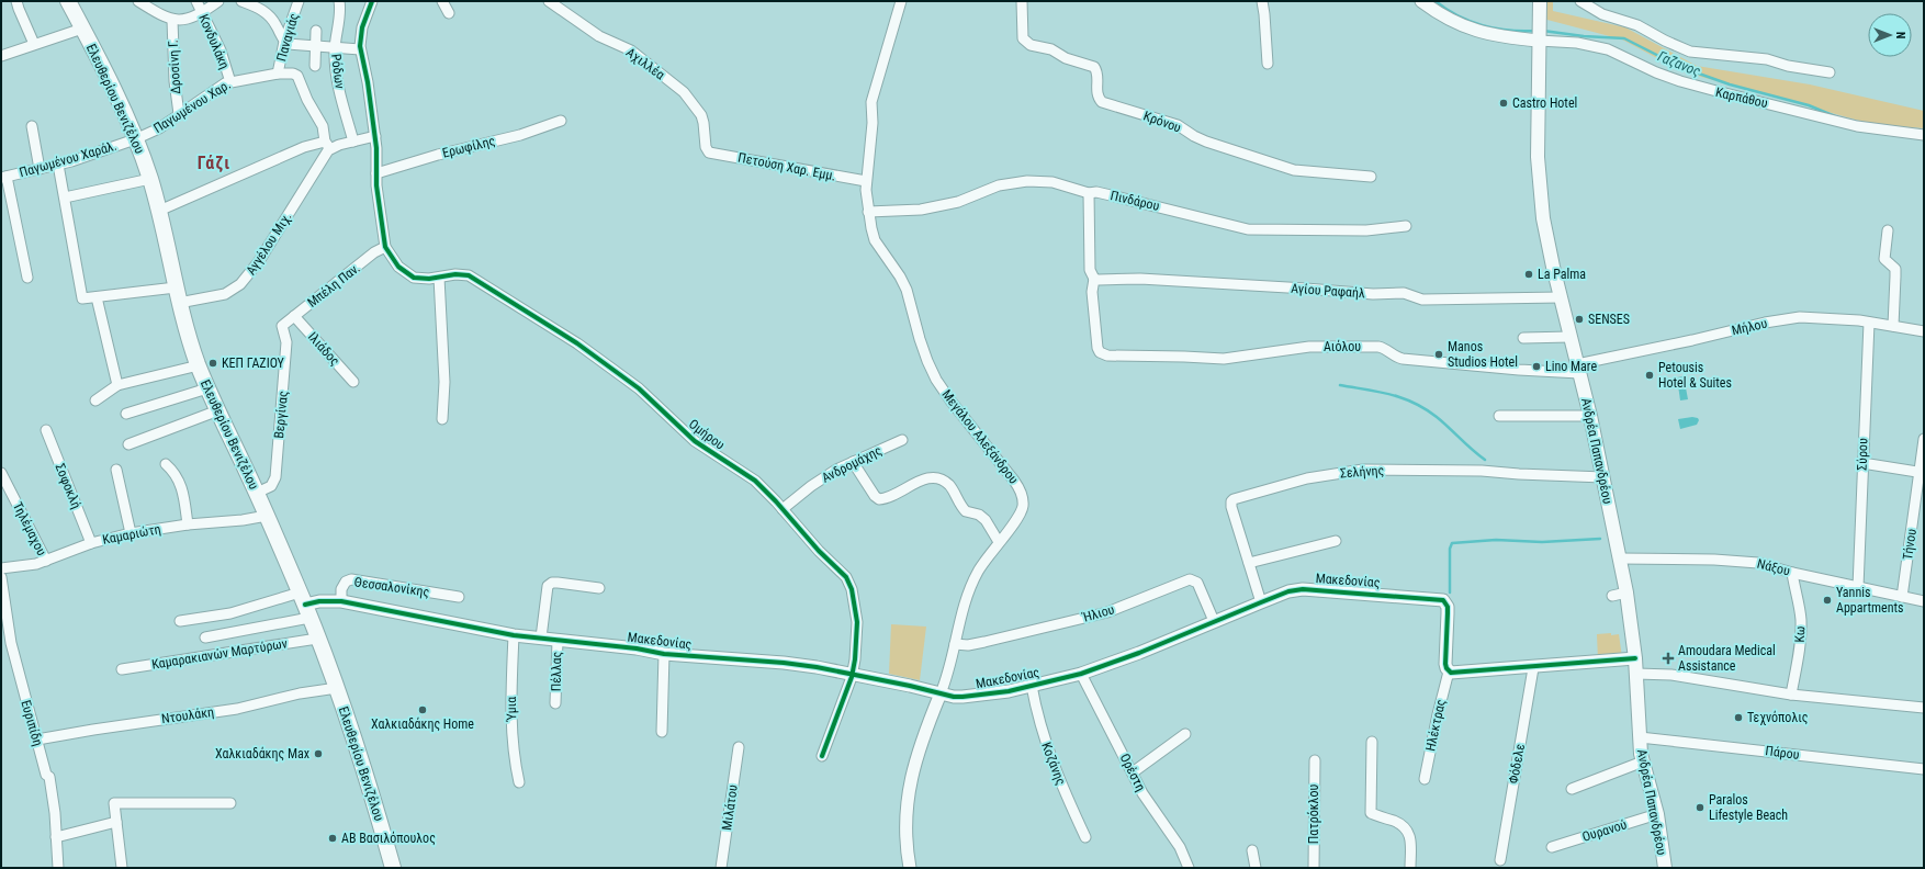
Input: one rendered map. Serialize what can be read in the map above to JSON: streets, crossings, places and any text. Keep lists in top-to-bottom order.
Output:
{
  "streets": {
    "main road": ["Ελευθερίου Βενιζέλου", "Ανδρέα Παπανδρέου"],
    "street": [
      "Παναγιάς",
      "Κονδυλάκη",
      "Αχιλλέα",
      "Δροσίνη Γ.",
      "Ρόδων",
      "Καρπάθου",
      "Παγωμένου Χαρ.",
      "Κρόνου",
      "Ερωφίλης",
      "Παγωμένου Χαράλ.",
      "Πετούση Χαρ. Εμμ.",
      "Πινδάρου",
      "Αγγέλου Μιχ.",
      "Μπέλη Παν.",
      "Αγίου Ραφαήλ",
      "Μήλου",
      "Αιόλου",
      "Ιλιάδος",
      "Βεργίνας",
      "Ομήρου",
      "Μεγάλου Αλεξάνδρου",
      "Σύρου",
      "Ανδρομάχης",
      "Σελήνης",
      "Σοφοκλή",
      "Τηλέμαχου",
      "Καμαριώτη",
      "Τήνου",
      "Νάξου",
      "Μακεδονίας",
      "Θεσσαλονίκης",
      "Ήλιου",
      "Κω",
      "Καμαρακιανών Μαρτύρων",
      "Πέλλας",
      "Ύμια",
      "Ντουλάκη",
      "Ευριπίδη",
      "Ηλέκτρας",
      "Πάρου",
      "Κοζάνης",
      "Φόδελε",
      "Ορέστη",
      "Μιλάτου",
      "Πατρόκλου",
      "Ουρανού"
    ]
  },
  "crossings": [
    ["Παναγιάς", "Παγωμένου Χαρ."],
    ["Κονδυλάκη", "Παγωμένου Χαρ."],
    ["Αχιλλέα", "Πετούση Χαρ. Εμμ."],
    ["Δροσίνη Γ.", "Παγωμένου Χαρ."],
    ["Καρπάθου", "Ανδρέα Παπανδρέου"],
    ["Ελευθερίου Βενιζέλου", "Παγωμένου Χαρ."],
    ["Ελευθερίου Βενιζέλου", "Παγωμένου Χαράλ."],
    ["Ελευθερίου Βενιζέλου", "Αγγέλου Μιχ."],
    ["Ελευθερίου Βενιζέλου", "Βεργίνας"],
    ["Ελευθερίου Βενιζέλου", "Καμαριώτη"],
    ["Ελευθερίου Βενιζέλου", "Μακεδονίας"],
    ["Ελευθερίου Βενιζέλου", "Καμαρακιανών Μαρτύρων"],
    ["Ελευθερίου Βενιζέλου", "Ντουλάκη"],
    ["Παγωμένου Χαρ.", "Παγωμένου Χαράλ."],
    ["Πετούση Χαρ. Εμμ.", "Μεγάλου Αλεξάνδρου"],
    ["Πινδάρου", "Μεγάλου Αλεξάνδρου"],
    ["Μπέλη Παν.", "Ιλιάδος"],
    ["Μπέλη Παν.", "Βεργίνας"],
    ["Μπέλη Παν.", "Ομήρου"],
    ["Αγίου Ραφαήλ", "Αιόλου"],
    ["Αγίου Ραφαήλ", "Ανδρέα Παπανδρέου"],
    ["Μήλου", "Αιόλου"],
    ["Μήλου", "Ανδρέα Παπανδρέου"],
    ["Μήλου", "Σύρου"],
    ["Αιόλου", "Ανδρέα Παπανδρέου"],
    ["Ομήρου", "Ανδρομάχης"],
    ["Ομήρου", "Μακεδονίας"],
    ["Μεγάλου Αλεξάνδρου", "Μακεδονίας"],
    ["Μεγάλου Αλεξάνδρου", "Ήλιου"],
    ["Ανδρέα Παπανδρέου", "Σελήνης"],
    ["Ανδρέα Παπανδρέου", "Νάξου"],
    ["Ανδρέα Παπανδρέου", "Πάρου"],
    ["Ανδρέα Παπανδρέου", "Ουρανού"],
    ["Σύρου", "Νάξου"],
    ["Σελήνης", "Μακεδονίας"],
    ["Σοφοκλή", "Καμαριώτη"],
    ["Τηλέμαχου", "Καμαριώτη"],
    ["Τήνου", "Νάξου"],
    ["Νάξου", "Κω"],
    ["Μακεδονίας", "Θεσσαλονίκης"],
    ["Μακεδονίας", "Ήλιου"],
    ["Μακεδονίας", "Πέλλας"],
    ["Μακεδονίας", "Ύμια"],
    ["Μακεδονίας", "Ηλέκτρας"],
    ["Μακεδονίας", "Κοζάνης"],
    ["Μακεδονίας", "Ορέστη"],
    ["Ντουλάκη", "Ευριπίδη"]
  ],
  "districts": ["Γάζι"],
  "water": ["Γαζανος"],
  "places": {
    "other": [
      "Castro Hotel",
      "La Palma",
      "SENSES",
      "Manos Studios Hotel",
      "ΚΕΠ ΓΑΖΙΟΥ",
      "Lino Mare",
      "Petousis Hotel & Suites",
      "Yannis Appartments",
      "Χαλκιαδάκης Home",
      "Τεχνόπολις",
      "Χαλκιαδάκης Max",
      "Paralos Lifestyle Beach",
      "ΑΒ Βασιλόπουλος"
    ],
    "health": ["Amoudara Medical Assistance"]
  },
  "north": "right"
}
